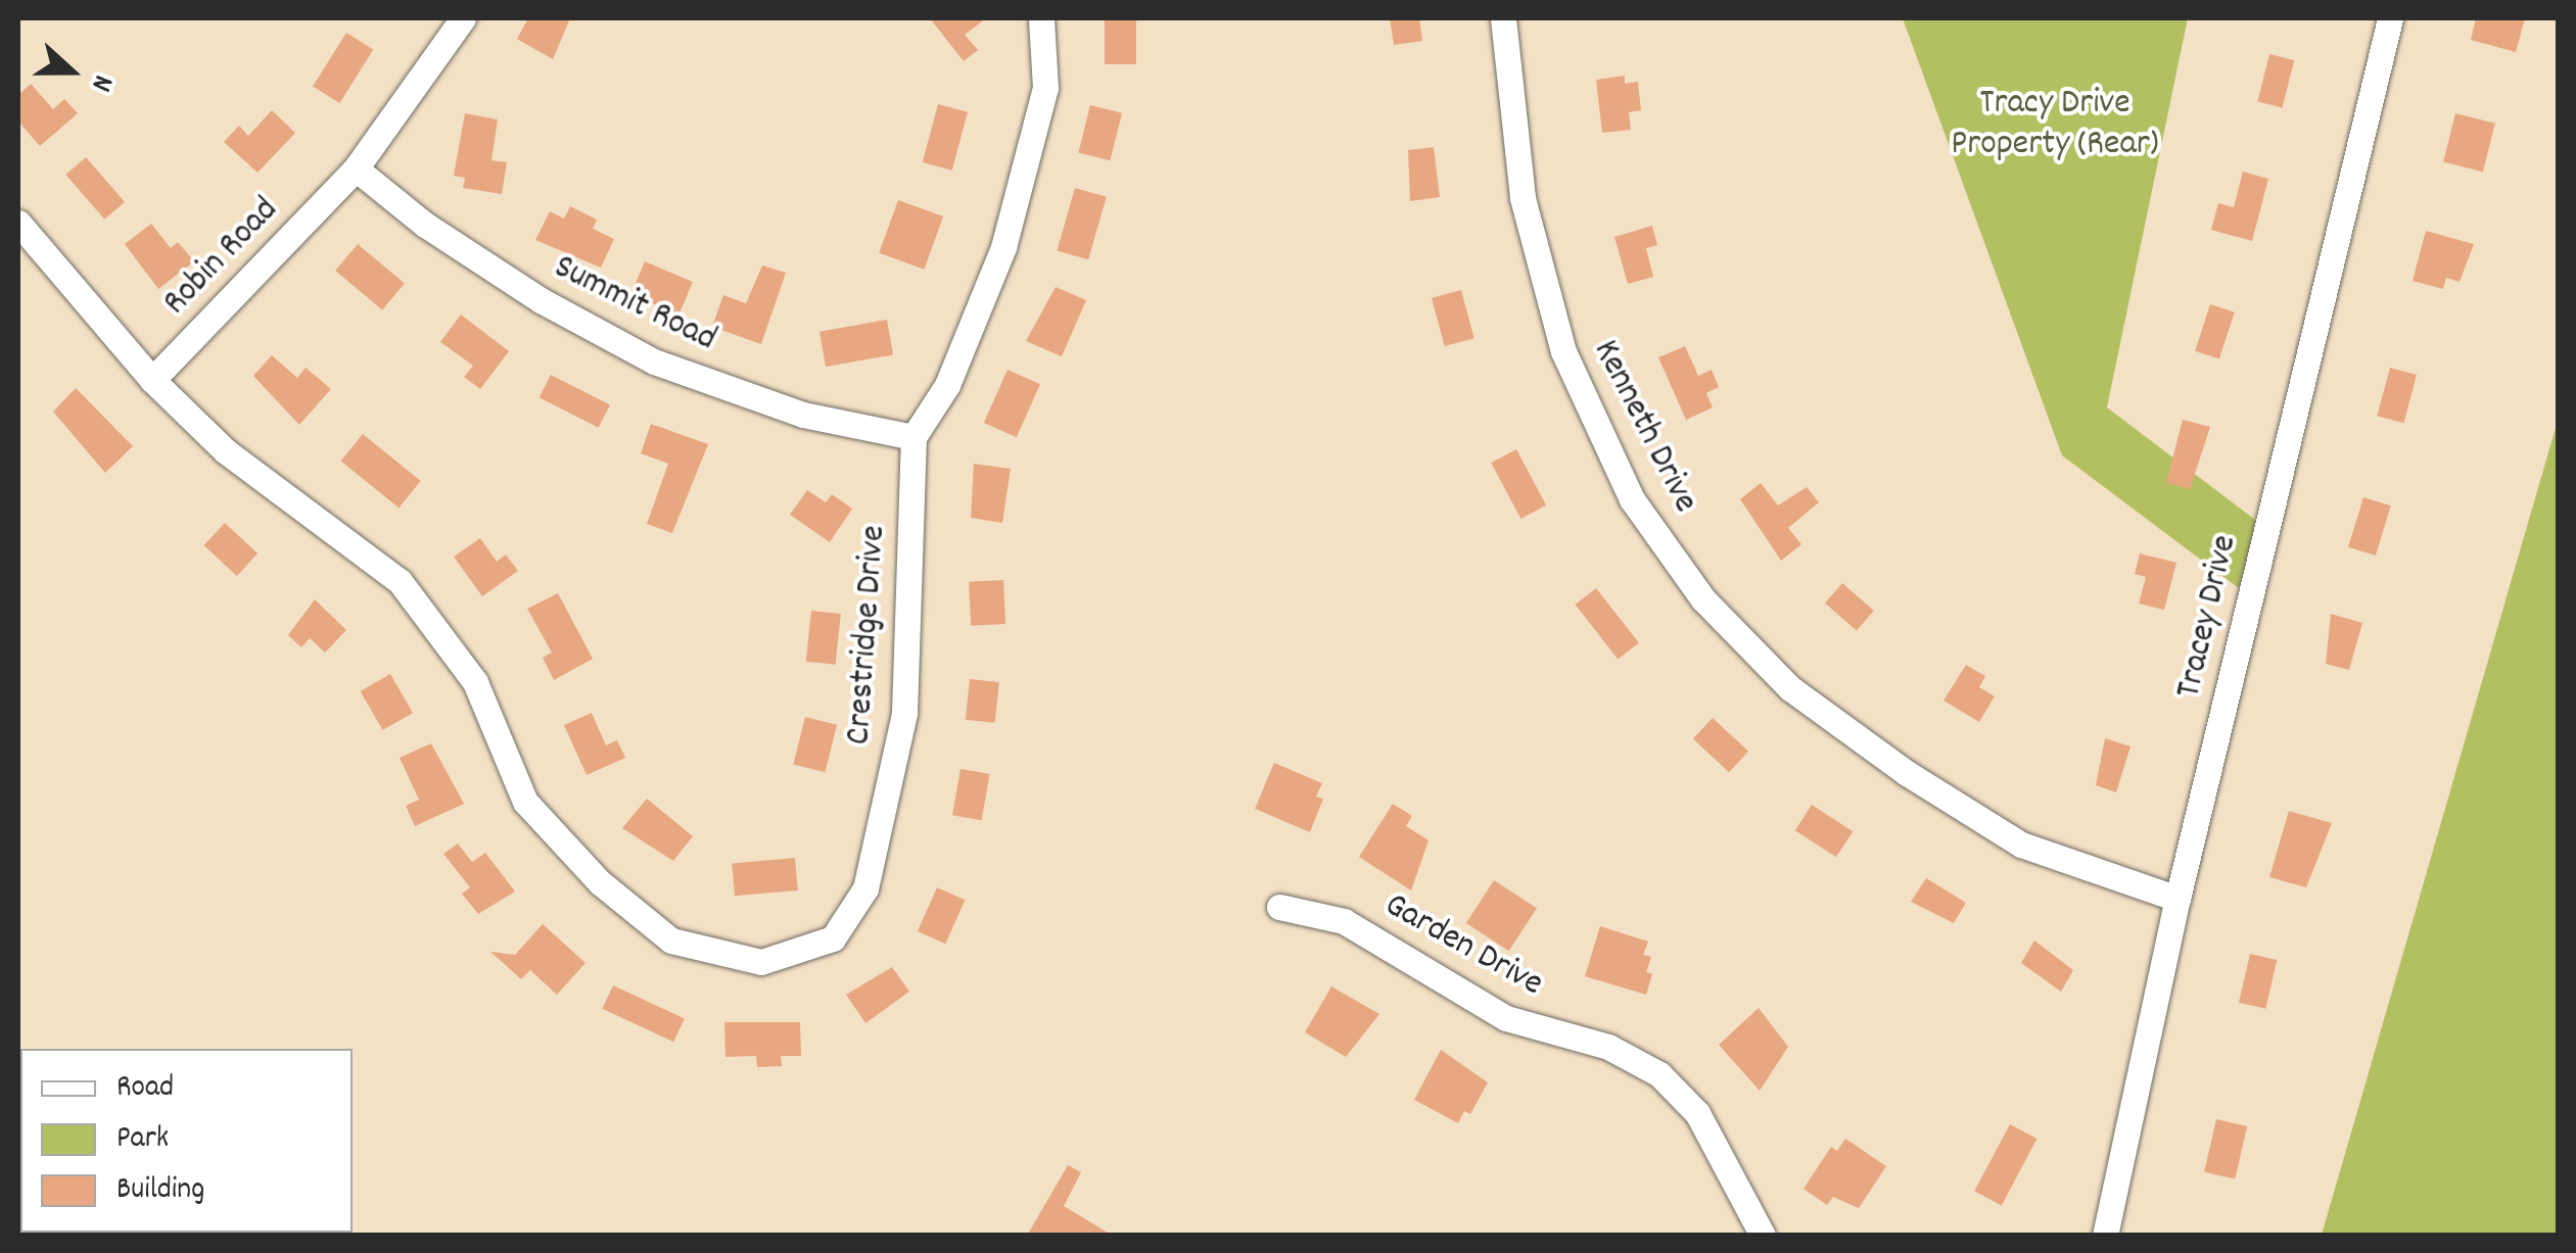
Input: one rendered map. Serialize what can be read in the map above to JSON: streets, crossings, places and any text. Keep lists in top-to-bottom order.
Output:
{
  "streets": {
    "street": [
      "Robin Road",
      "Summit Road",
      "Kenneth Drive",
      "Tracey Drive",
      "Crestridge Drive",
      "Garden Drive"
    ]
  },
  "crossings": [
    ["Robin Road", "Summit Road"],
    ["Robin Road", "Crestridge Drive"],
    ["Summit Road", "Crestridge Drive"],
    ["Kenneth Drive", "Tracey Drive"]
  ],
  "parks": ["Tracy Drive Property (Rear)"],
  "legend": ["Road", "Park", "Building"],
  "north": "right"
}
